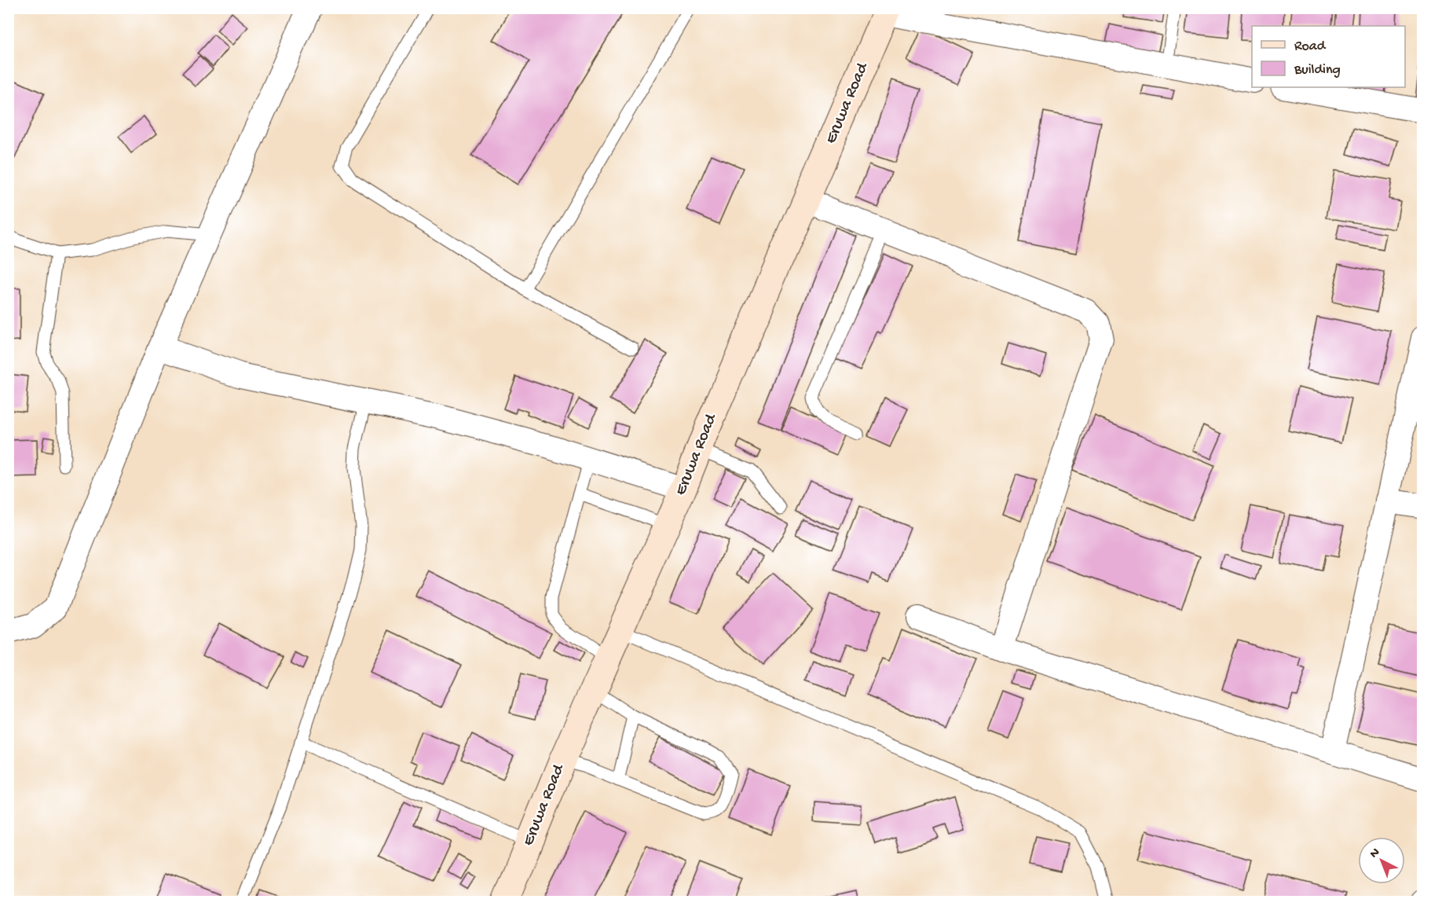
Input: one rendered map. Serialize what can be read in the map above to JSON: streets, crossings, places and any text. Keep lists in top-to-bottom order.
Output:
{
  "streets": {
    "main road": ["Eruwa Road"]
  },
  "legend": ["Road", "Building"],
  "north": "top left"
}
